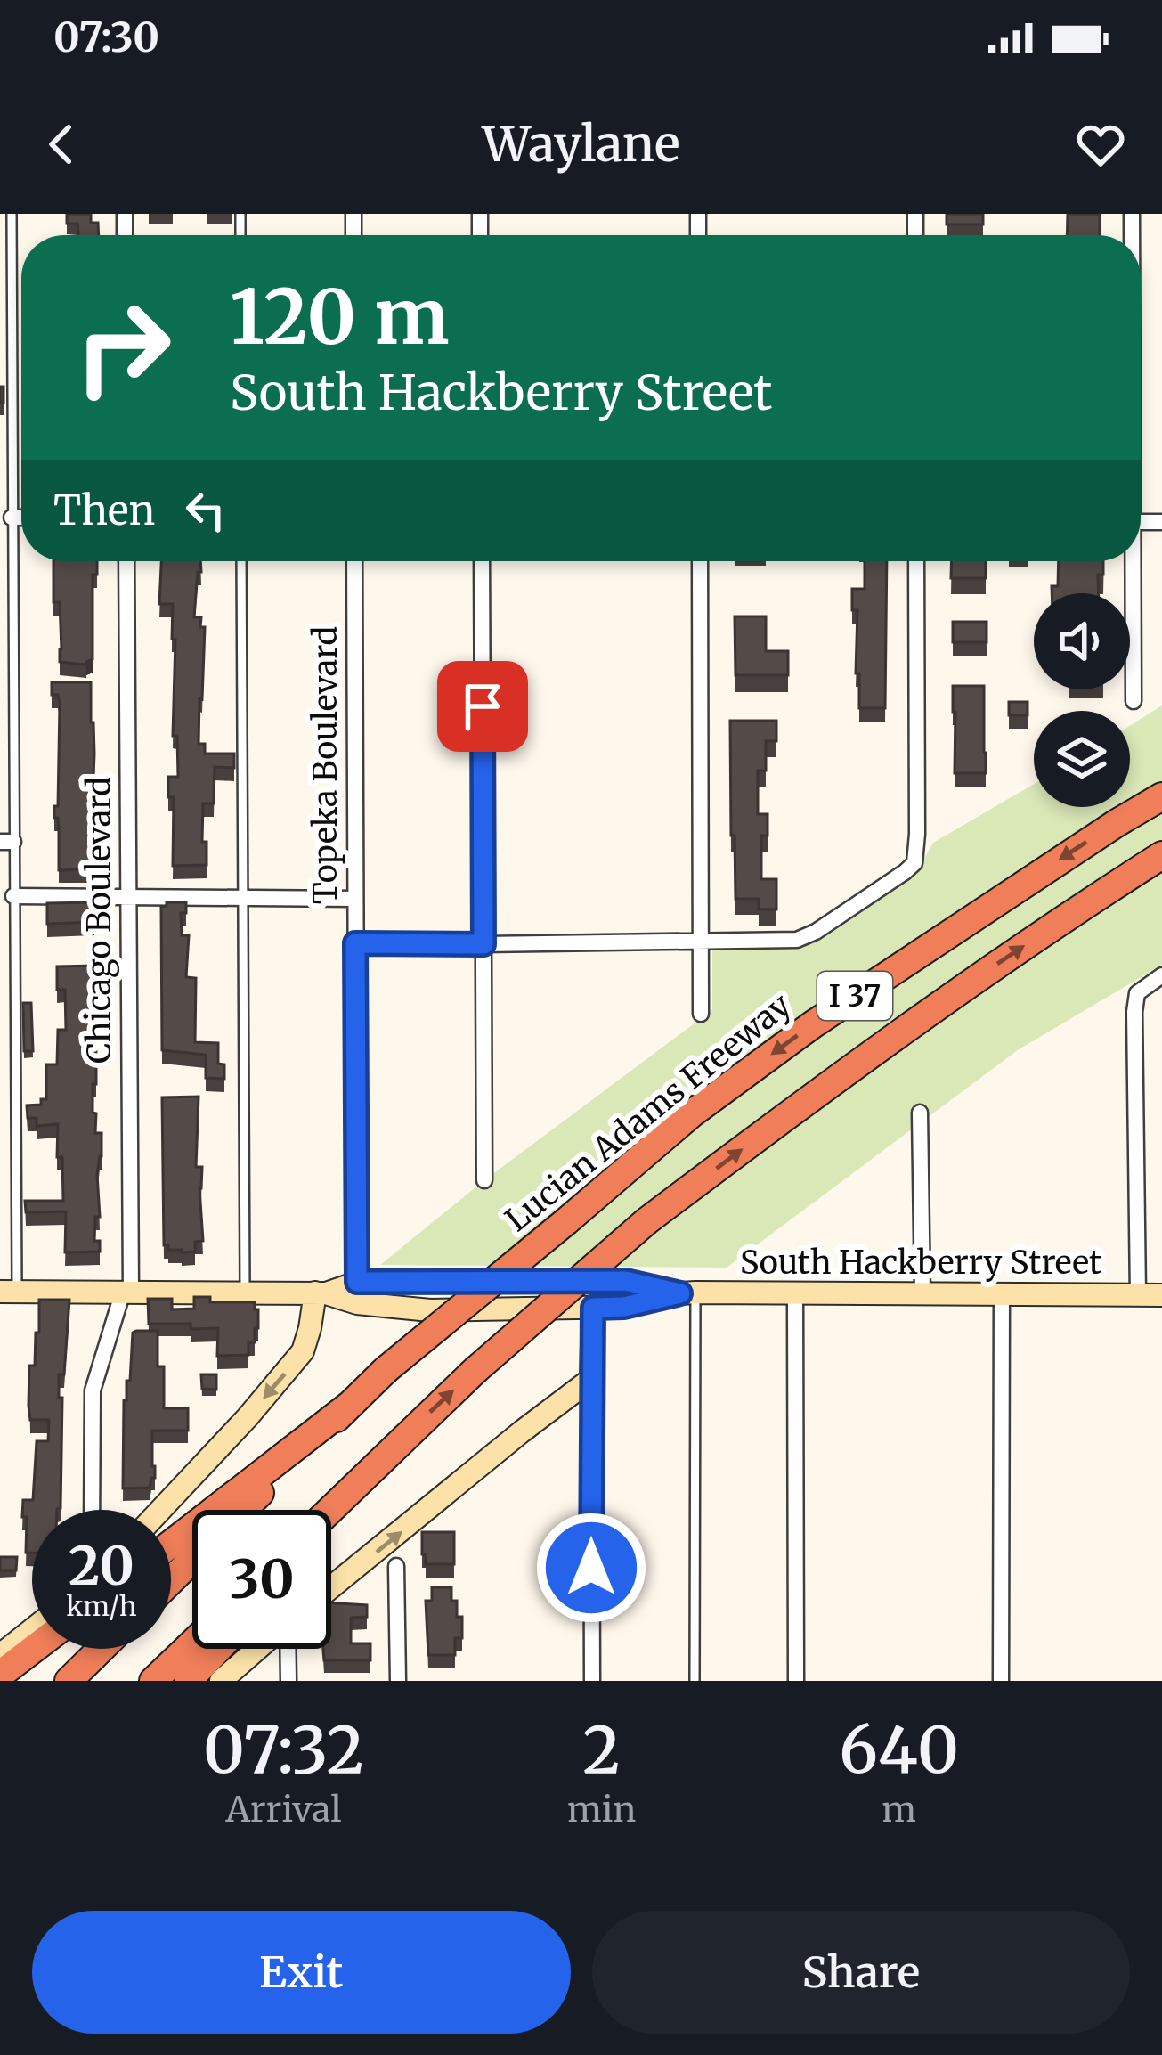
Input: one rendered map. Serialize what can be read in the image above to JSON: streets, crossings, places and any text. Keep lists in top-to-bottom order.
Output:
{
  "streets": {
    "highway": ["I 37", "Lucian Adams Freeway"],
    "main road": ["South Hackberry Street"],
    "street": ["Topeka Boulevard", "Chicago Boulevard"]
  },
  "crossings": [
    ["Topeka Boulevard", "South Hackberry Street"],
    ["Chicago Boulevard", "South Hackberry Street"]
  ],
  "page": {
    "status": "07:30",
    "header": "Waylane",
    "turn": ["120 m", "South Hackberry Street"],
    "then": "Then",
    "speed": "20 km/h",
    "limit": "30",
    "eta": [
      "07:32",
      "Arrival",
      "2",
      "min",
      "640",
      "m"
    ],
    "buttons": ["Exit", "Share"]
  }
}
